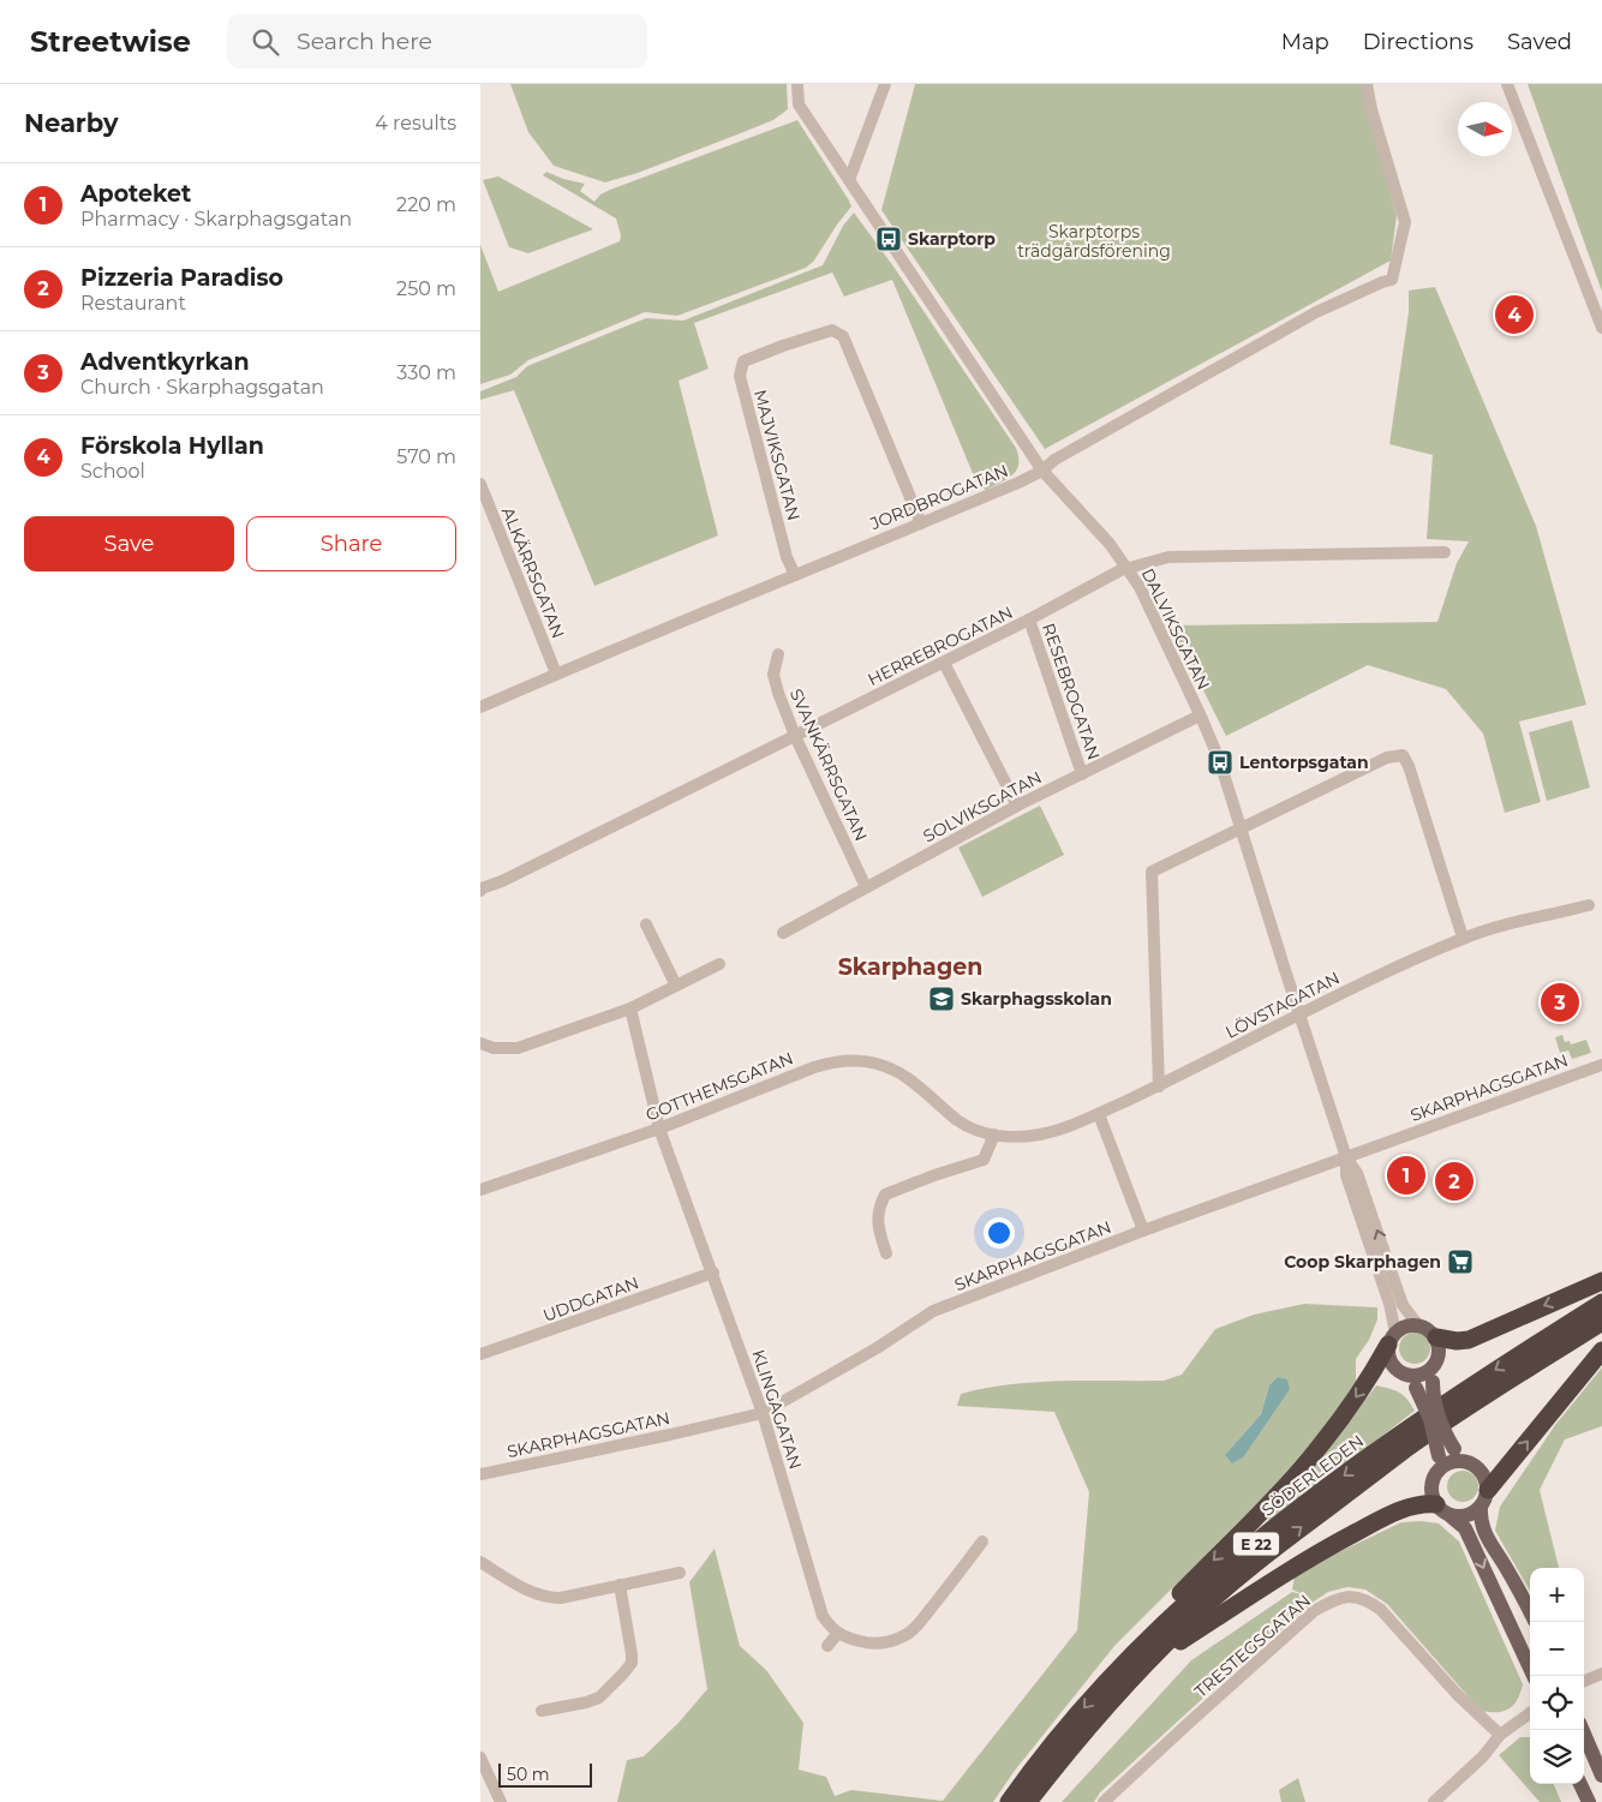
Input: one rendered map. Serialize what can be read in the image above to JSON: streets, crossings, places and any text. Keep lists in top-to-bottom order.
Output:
{
  "streets": {
    "highway": ["SÖDERLEDEN", "E 22"],
    "street": [
      "MAJVIKSGATAN",
      "JORDBROGATAN",
      "ALKÄRRSGATAN",
      "DALVIKSGATAN",
      "HERREBROGATAN",
      "RESEBROGATAN",
      "SVANKÄRRSGATAN",
      "SOLVIKSGATAN",
      "LÖVSTAGATAN",
      "GOTTHEMSGATAN",
      "SKARPHAGSGATAN",
      "UDDGATAN",
      "KLINGAGATAN",
      "TRESTEGSGATAN"
    ]
  },
  "crossings": [
    ["MAJVIKSGATAN", "JORDBROGATAN"],
    ["JORDBROGATAN", "ALKÄRRSGATAN"],
    ["JORDBROGATAN", "DALVIKSGATAN"],
    ["DALVIKSGATAN", "HERREBROGATAN"],
    ["DALVIKSGATAN", "SOLVIKSGATAN"],
    ["DALVIKSGATAN", "LÖVSTAGATAN"],
    ["DALVIKSGATAN", "SKARPHAGSGATAN"],
    ["HERREBROGATAN", "RESEBROGATAN"],
    ["HERREBROGATAN", "SVANKÄRRSGATAN"],
    ["RESEBROGATAN", "SOLVIKSGATAN"],
    ["SVANKÄRRSGATAN", "SOLVIKSGATAN"],
    ["LÖVSTAGATAN", "GOTTHEMSGATAN"],
    ["GOTTHEMSGATAN", "KLINGAGATAN"],
    ["SKARPHAGSGATAN", "KLINGAGATAN"],
    ["UDDGATAN", "KLINGAGATAN"]
  ],
  "districts": ["Skarphagen"],
  "parks": ["Skarptorps trädgårdsförening"],
  "places": {
    "bus stop": ["Skarptorp", "Lentorpsgatan"],
    "school or university": ["Skarphagsskolan"],
    "supermarket": ["Coop Skarphagen"]
  },
  "scale_bar": "50 m",
  "north": "right",
  "page": {
    "header": "Streetwise",
    "search": "Search here",
    "nav": ["Map", "Directions", "Saved"],
    "heading": ["Nearby", "4 results"],
    "list": [
      {
        "mark": "1",
        "name": "Apoteket",
        "note": "Pharmacy · Skarphagsgatan",
        "value": "220 m"
      },
      {
        "mark": "2",
        "name": "Pizzeria Paradiso",
        "note": "Restaurant",
        "value": "250 m"
      },
      {
        "mark": "3",
        "name": "Adventkyrkan",
        "note": "Church · Skarphagsgatan",
        "value": "330 m"
      },
      {
        "mark": "4",
        "name": "Förskola Hyllan",
        "note": "School",
        "value": "570 m"
      }
    ],
    "pins": [
      "4",
      "3",
      "1",
      "2"
    ],
    "buttons": ["Save", "Share"],
    "map_buttons": ["+", "−"],
    "scale": "50 m"
  }
}
